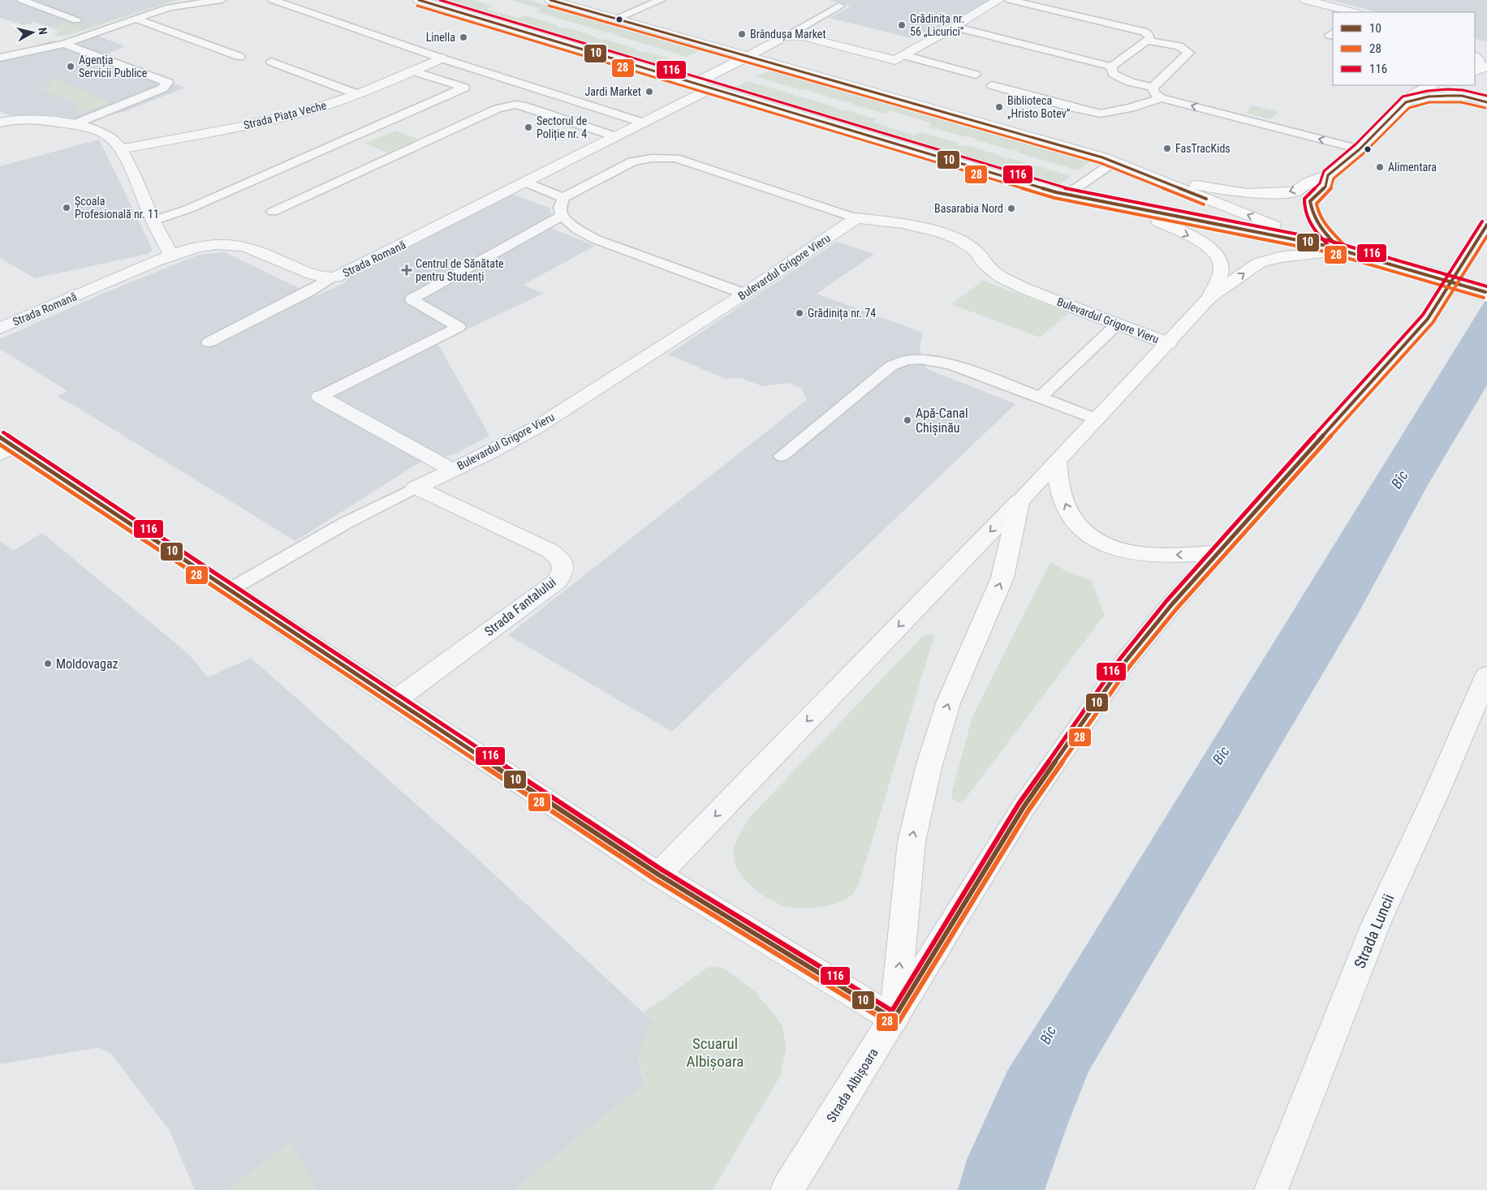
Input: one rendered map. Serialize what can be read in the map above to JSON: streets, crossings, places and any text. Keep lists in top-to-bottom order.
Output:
{
  "streets": {
    "main road": ["Strada Albișoara"],
    "street": [
      "Strada Piața Veche",
      "Strada Romană",
      "Bulevardul Grigore Vieru",
      "Strada Fantalului",
      "Strada Luncii"
    ]
  },
  "crossings": [
    ["Bulevardul Grigore Vieru", "Strada Fantalului"]
  ],
  "water": ["Bîc"],
  "parks": ["Scuarul Albișoara"],
  "places": {
    "other": [
      "Grădinița nr. 56 „Licurici”",
      "Brândușa Market",
      "Linella",
      "Agenția Servicii Publice",
      "Jardi Market",
      "Biblioteca „Hristo Botev”",
      "Sectorul de Poliție nr. 4",
      "FasTracKids",
      "Alimentara",
      "Școala Profesională nr. 11",
      "Basarabia Nord",
      "Grădinița nr. 74",
      "Apă-Canal Chișinău",
      "Moldovagaz"
    ],
    "health": ["Centrul de Sănătate pentru Studenți"]
  },
  "lines": ["transit line 10", "transit line 116", "transit line 28"],
  "legend": ["10", "28", "116"],
  "north": "right"
}
